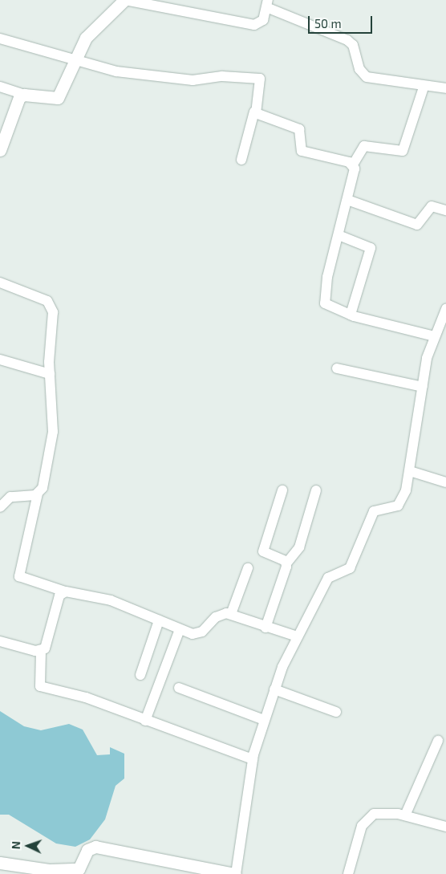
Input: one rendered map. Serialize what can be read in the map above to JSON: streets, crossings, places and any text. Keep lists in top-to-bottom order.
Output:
{
  "scale_bar": "50 m",
  "north": "left"
}
